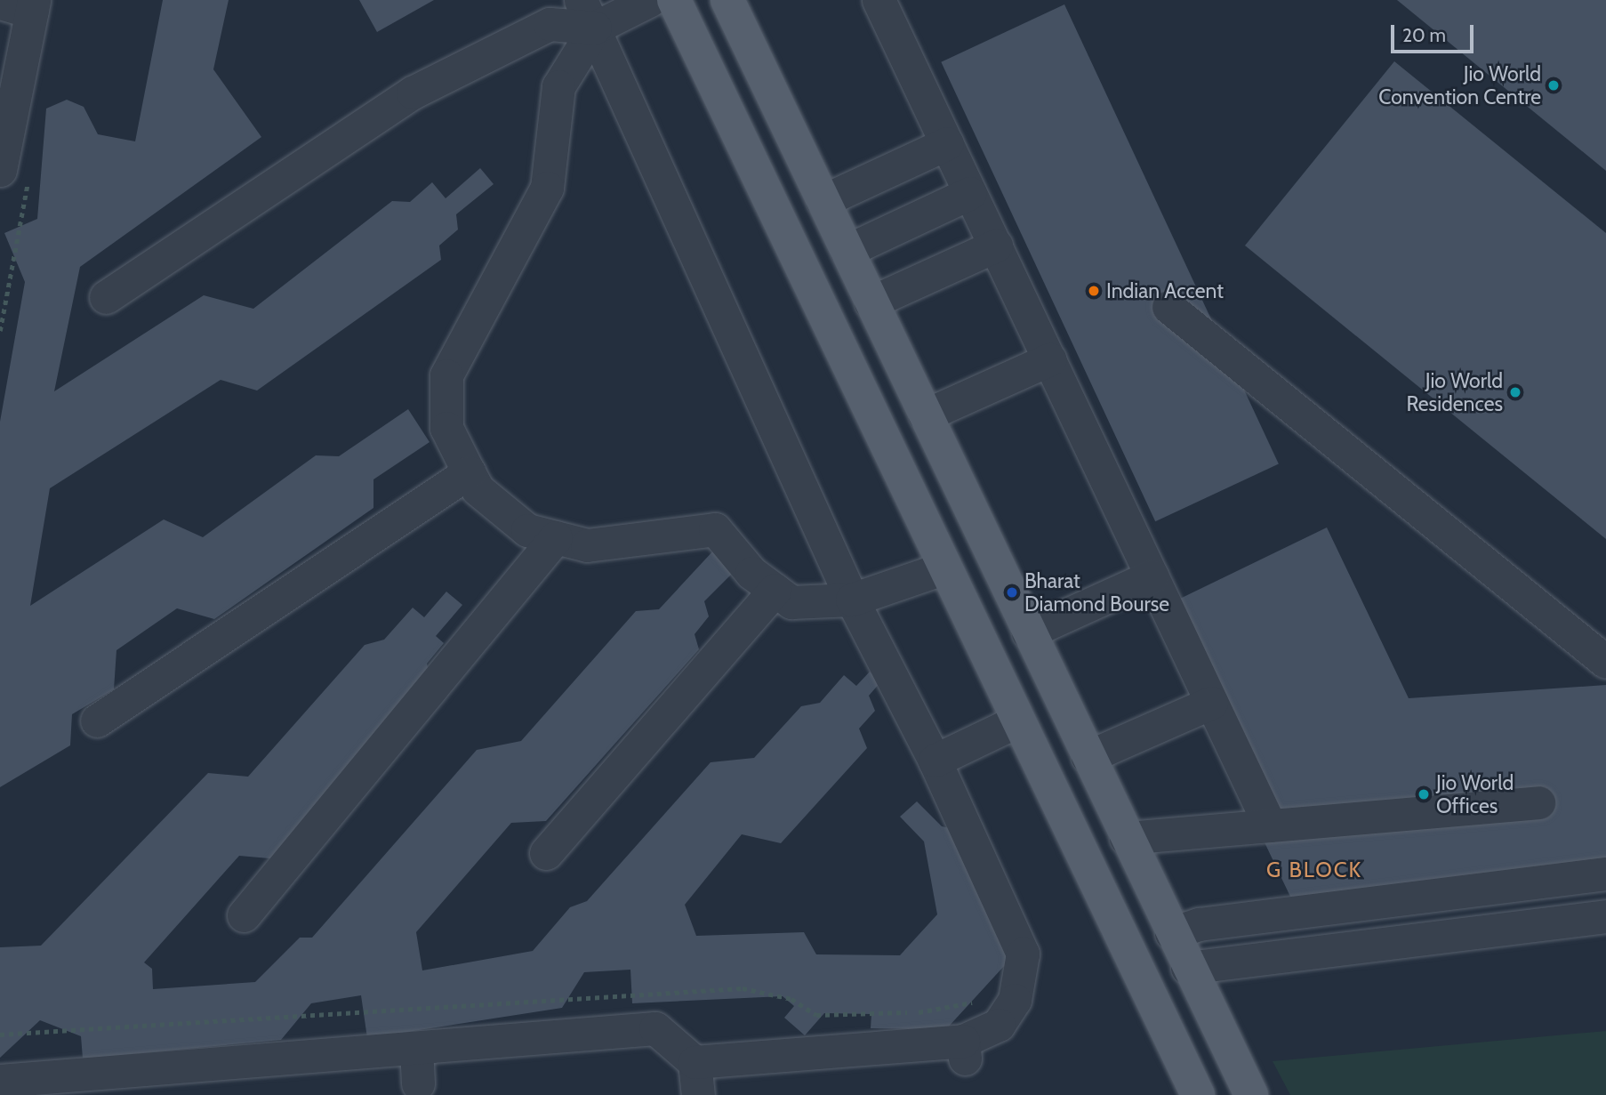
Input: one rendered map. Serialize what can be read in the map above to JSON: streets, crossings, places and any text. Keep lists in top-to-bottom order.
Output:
{
  "districts": ["G BLOCK"],
  "places": [
    "Jio World Convention Centre",
    "Indian Accent",
    "Jio World Residences",
    "Bharat Diamond Bourse",
    "Jio World Offices"
  ],
  "scale_bar": "20 m"
}
